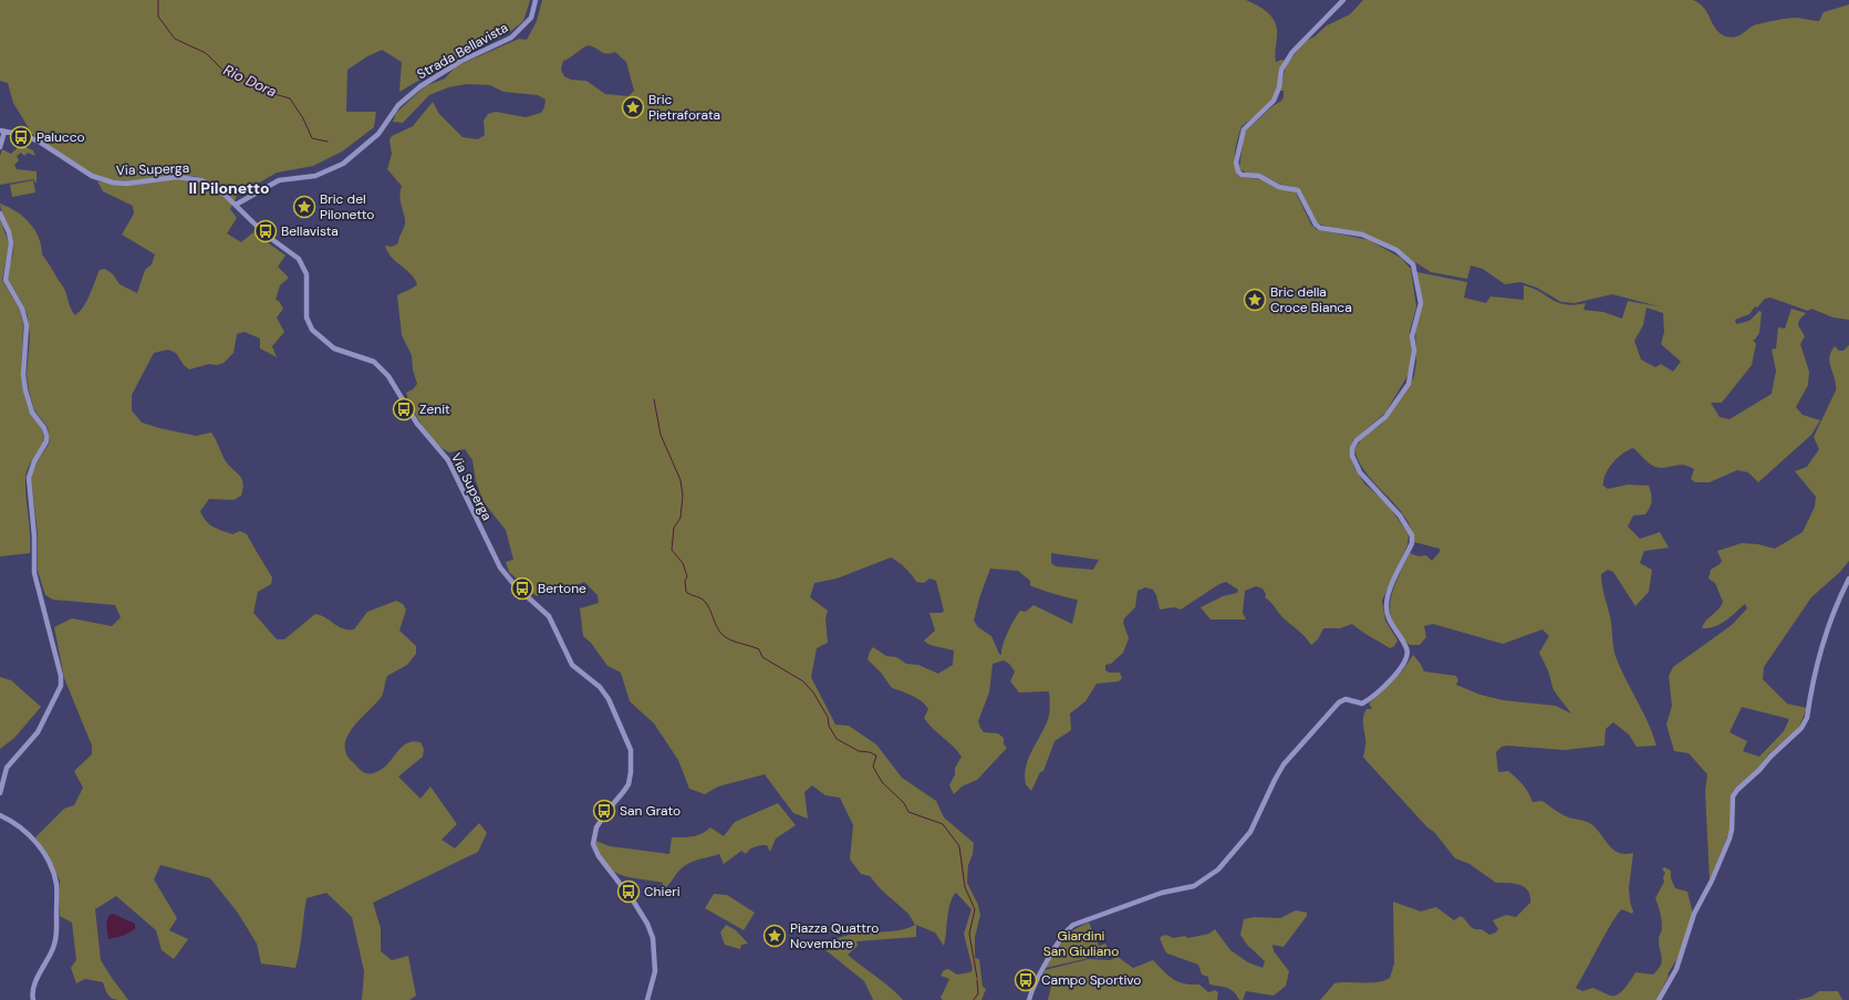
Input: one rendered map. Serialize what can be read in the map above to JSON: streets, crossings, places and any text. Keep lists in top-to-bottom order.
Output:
{
  "streets": {
    "street": ["Strada Bellavista", "Via Superga"]
  },
  "crossings": [
    ["Strada Bellavista", "Via Superga"]
  ],
  "districts": ["Il Pilonetto"],
  "water": ["Rio Dora"],
  "parks": ["Giardini San Giuliano"],
  "places": {
    "place": [
      "Bric Pietraforata",
      "Bric del Pilonetto",
      "Bric della Croce Bianca",
      "Piazza Quattro Novembre"
    ],
    "bus stop": [
      "Palucco",
      "Bellavista",
      "Zenit",
      "Bertone",
      "San Grato",
      "Chieri",
      "Campo Sportivo"
    ]
  }
}
